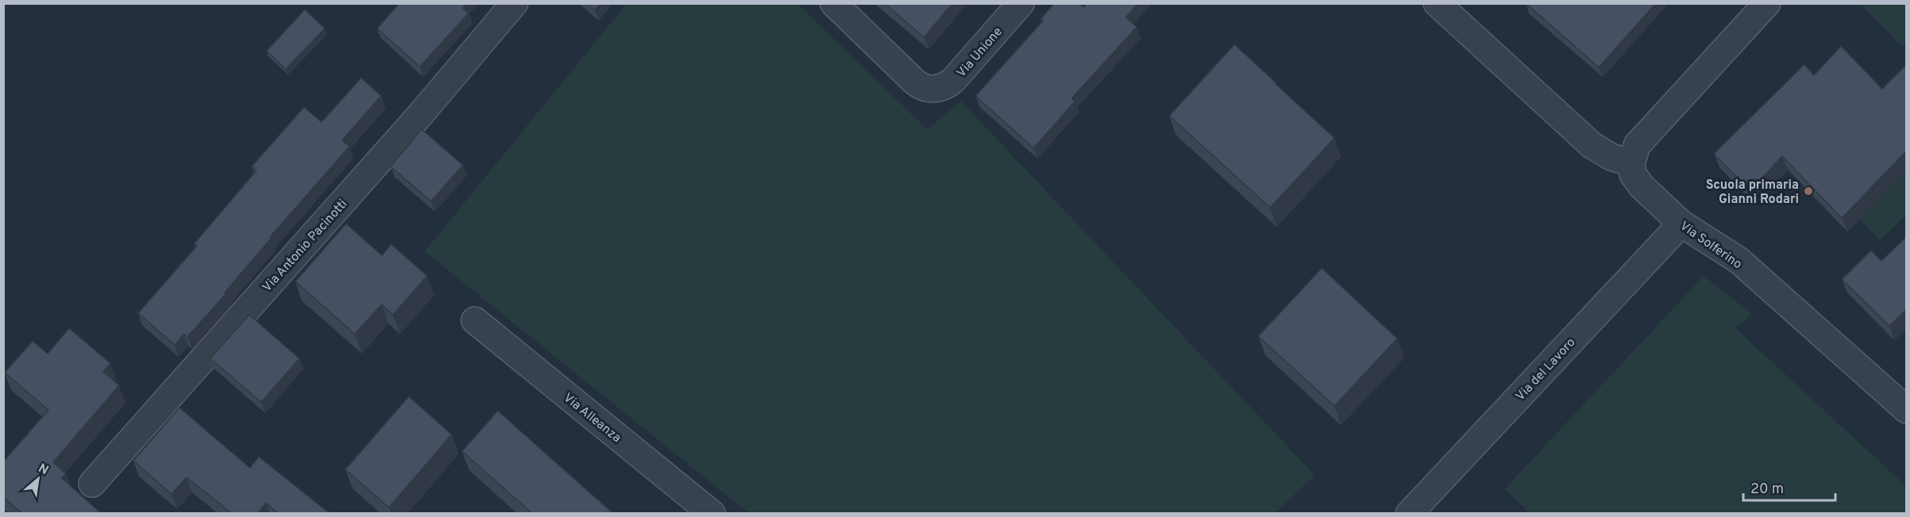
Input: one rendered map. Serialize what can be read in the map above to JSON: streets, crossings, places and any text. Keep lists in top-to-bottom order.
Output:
{
  "streets": {
    "street": [
      "Via Unione",
      "Via Solferino",
      "Via Antonio Pacinotti",
      "Via del Lavoro",
      "Via Alleanza"
    ]
  },
  "crossings": [
    ["Via Solferino", "Via del Lavoro"]
  ],
  "places": ["Scuola primaria Gianni Rodari"],
  "scale_bar": "20 m",
  "north": "top right"
}
